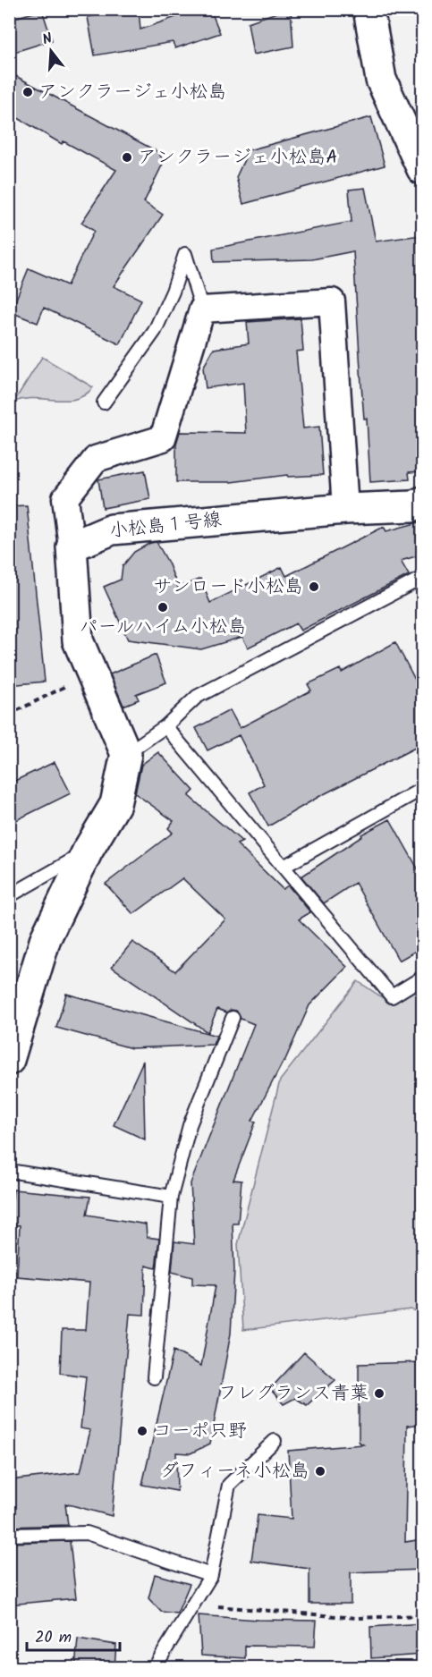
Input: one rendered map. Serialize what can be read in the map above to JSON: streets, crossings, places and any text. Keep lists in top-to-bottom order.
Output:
{
  "streets": {
    "street": ["小松島１号線"]
  },
  "places": [
    "アンクラージェ小松島",
    "アンクラージェ小松島A",
    "サンロード小松島",
    "パールハイム小松島",
    "フレグランス青葉",
    "コーポ只野",
    "ダフィーネ小松島"
  ],
  "scale_bar": "20 m",
  "north": "top"
}
